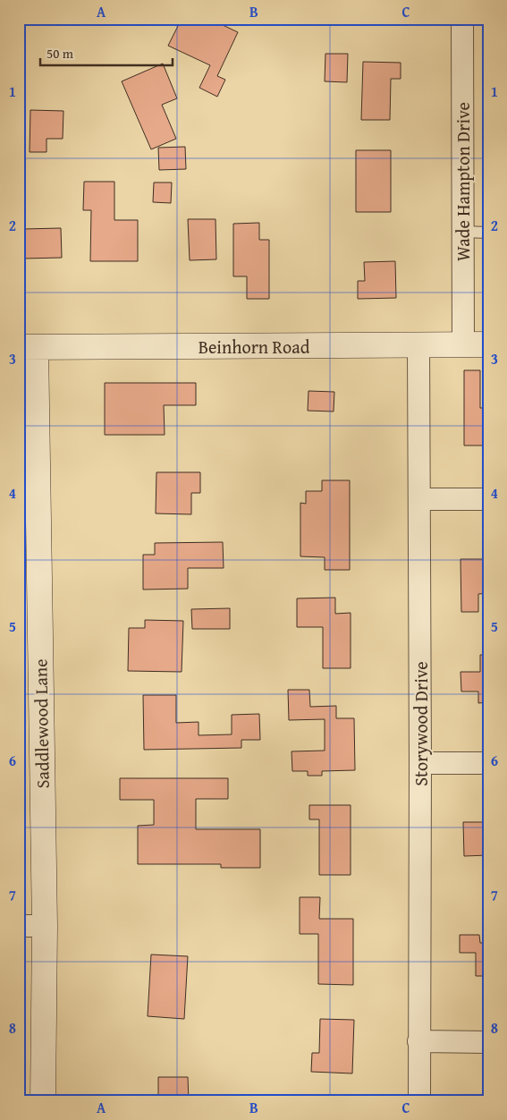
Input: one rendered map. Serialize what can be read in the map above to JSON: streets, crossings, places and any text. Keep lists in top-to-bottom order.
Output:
{
  "streets": {
    "street": [
      "Wade Hampton Drive",
      "Beinhorn Road",
      "Saddlewood Lane",
      "Storywood Drive"
    ]
  },
  "crossings": [
    ["Wade Hampton Drive", "Beinhorn Road"],
    ["Beinhorn Road", "Saddlewood Lane"],
    ["Beinhorn Road", "Storywood Drive"]
  ],
  "scale_bar": "50 m",
  "grid": {
    "columns": ["A", "B", "C"],
    "rows": [
      "1",
      "2",
      "3",
      "4",
      "5",
      "6",
      "7",
      "8"
    ]
  }
}
